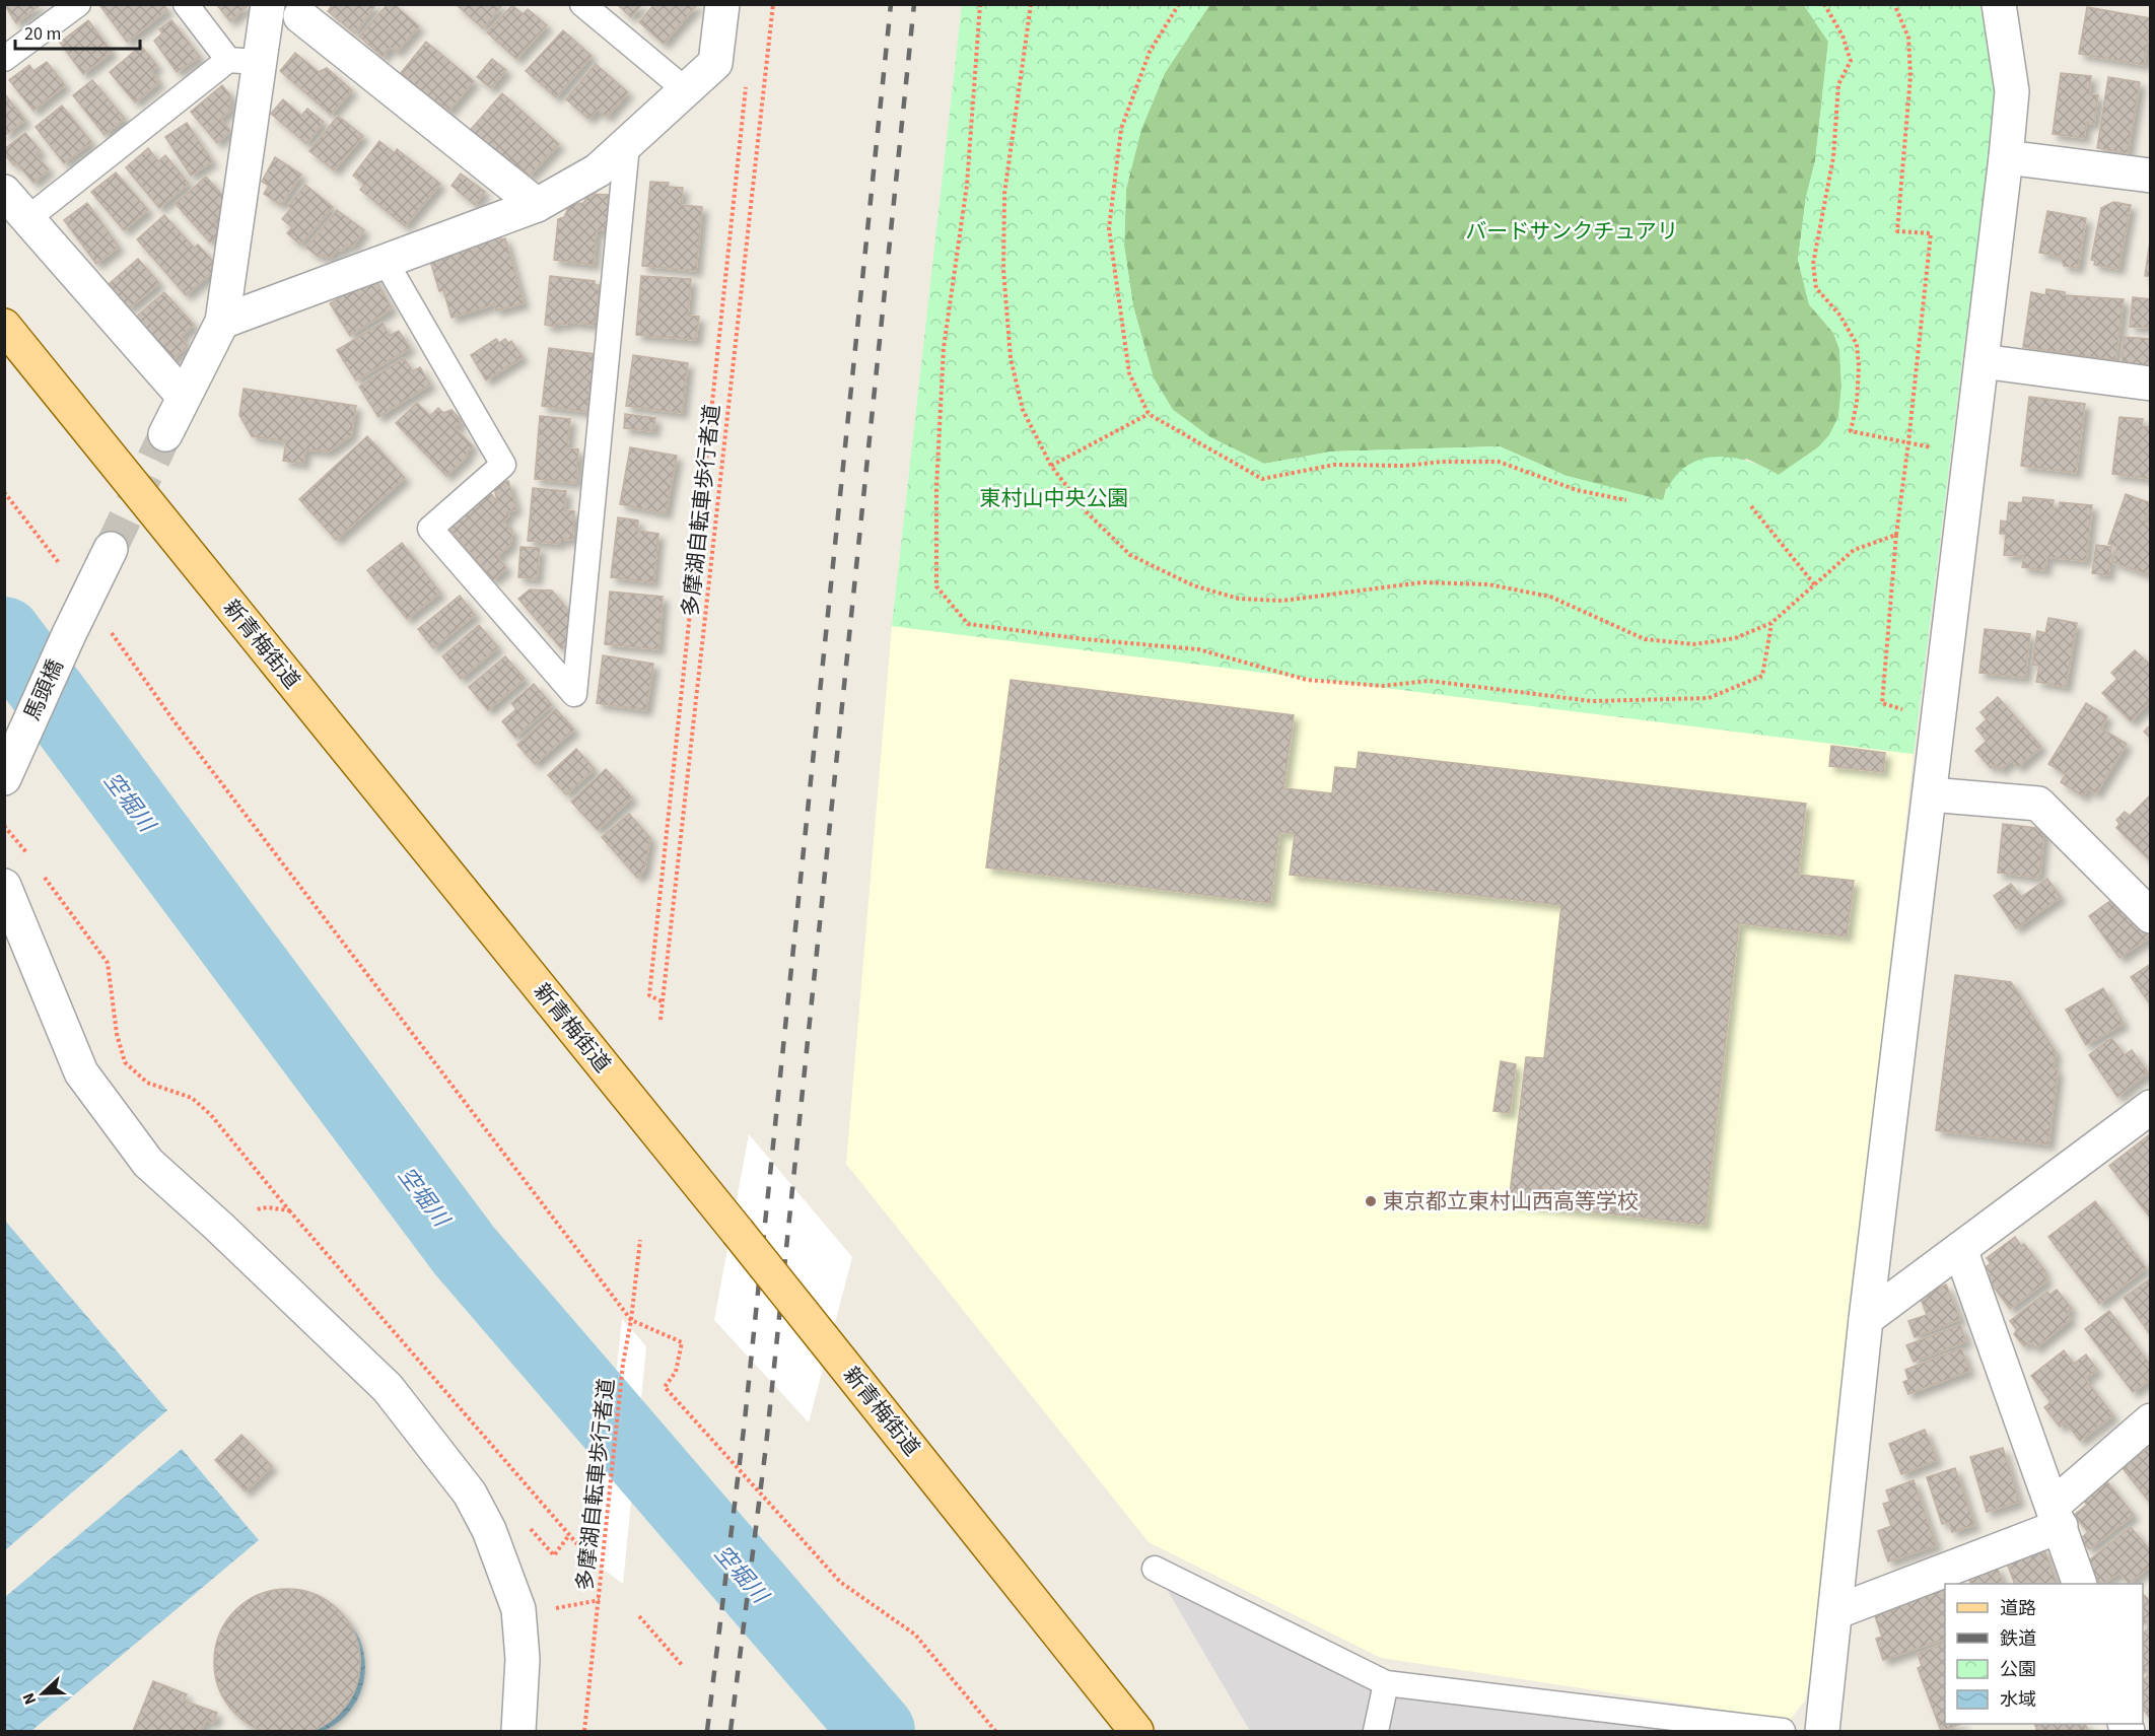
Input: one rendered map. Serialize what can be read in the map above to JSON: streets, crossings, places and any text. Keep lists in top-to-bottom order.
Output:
{
  "streets": {
    "main road": ["新青梅街道"],
    "street": ["馬頭橋"],
    "path": ["多摩湖自転車歩行者道"]
  },
  "water": ["空堀川"],
  "parks": ["バードサンクチュアリ", "東村山中央公園"],
  "places": ["東京都立東村山西高等学校"],
  "legend": [
    "道路",
    "鉄道",
    "公園",
    "水域"
  ],
  "scale_bar": "20 m",
  "north": "left"
}
